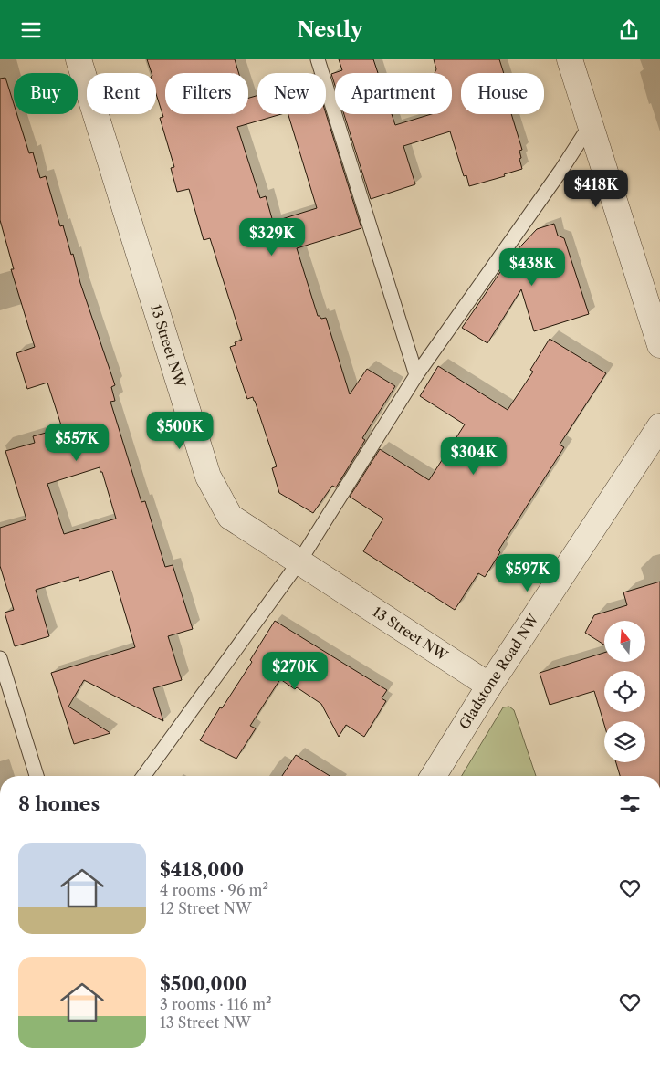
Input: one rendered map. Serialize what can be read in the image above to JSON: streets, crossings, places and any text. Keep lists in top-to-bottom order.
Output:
{
  "streets": {
    "street": ["13 Street NW", "Gladstone Road NW"]
  },
  "crossings": [
    ["13 Street NW", "Gladstone Road NW"]
  ],
  "north": "top",
  "page": {
    "header": "Nestly",
    "chip": [
      "Buy",
      "Rent",
      "Filters",
      "New",
      "Apartment",
      "House"
    ],
    "price": [
      "$418K",
      "$329K",
      "$438K",
      "$500K",
      "$557K",
      "$304K",
      "$597K",
      "$270K"
    ],
    "heading": "8 homes",
    "list": [
      {
        "name": "$418,000",
        "note": "4 rooms · 96 m² · 12 Street NW"
      },
      {
        "name": "$500,000",
        "note": "3 rooms · 116 m² · 13 Street NW"
      }
    ]
  }
}
